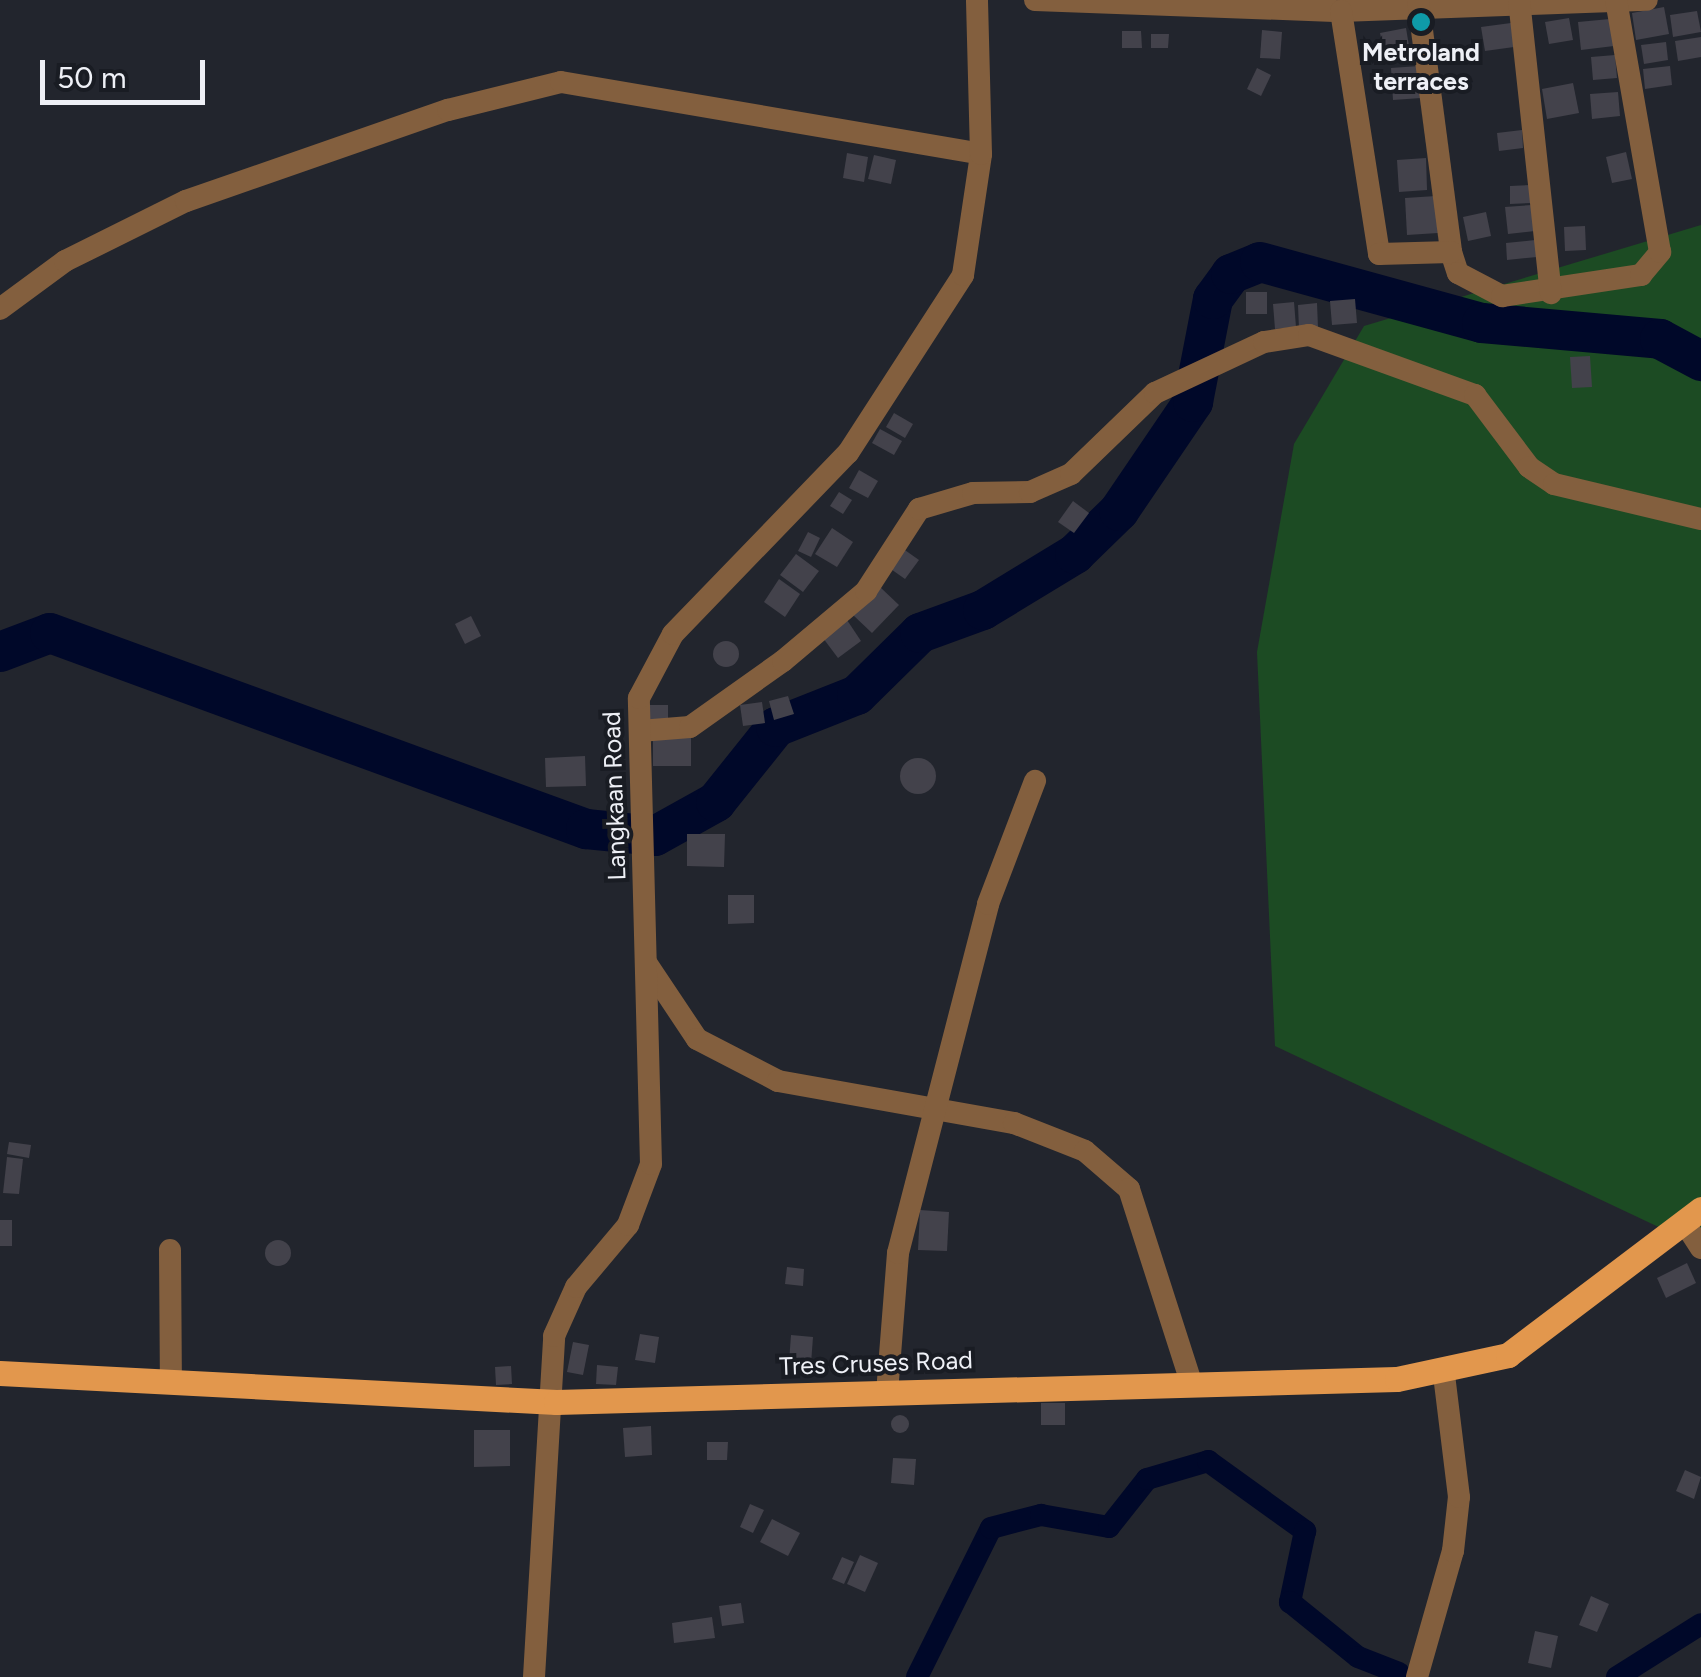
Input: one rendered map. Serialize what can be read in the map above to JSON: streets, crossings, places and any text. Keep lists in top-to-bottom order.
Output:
{
  "streets": {
    "main road": ["Tres Cruses Road"],
    "street": ["Langkaan Road"]
  },
  "crossings": [
    ["Langkaan Road", "Tres Cruses Road"]
  ],
  "places": ["Metroland terraces"],
  "scale_bar": "50 m"
}
